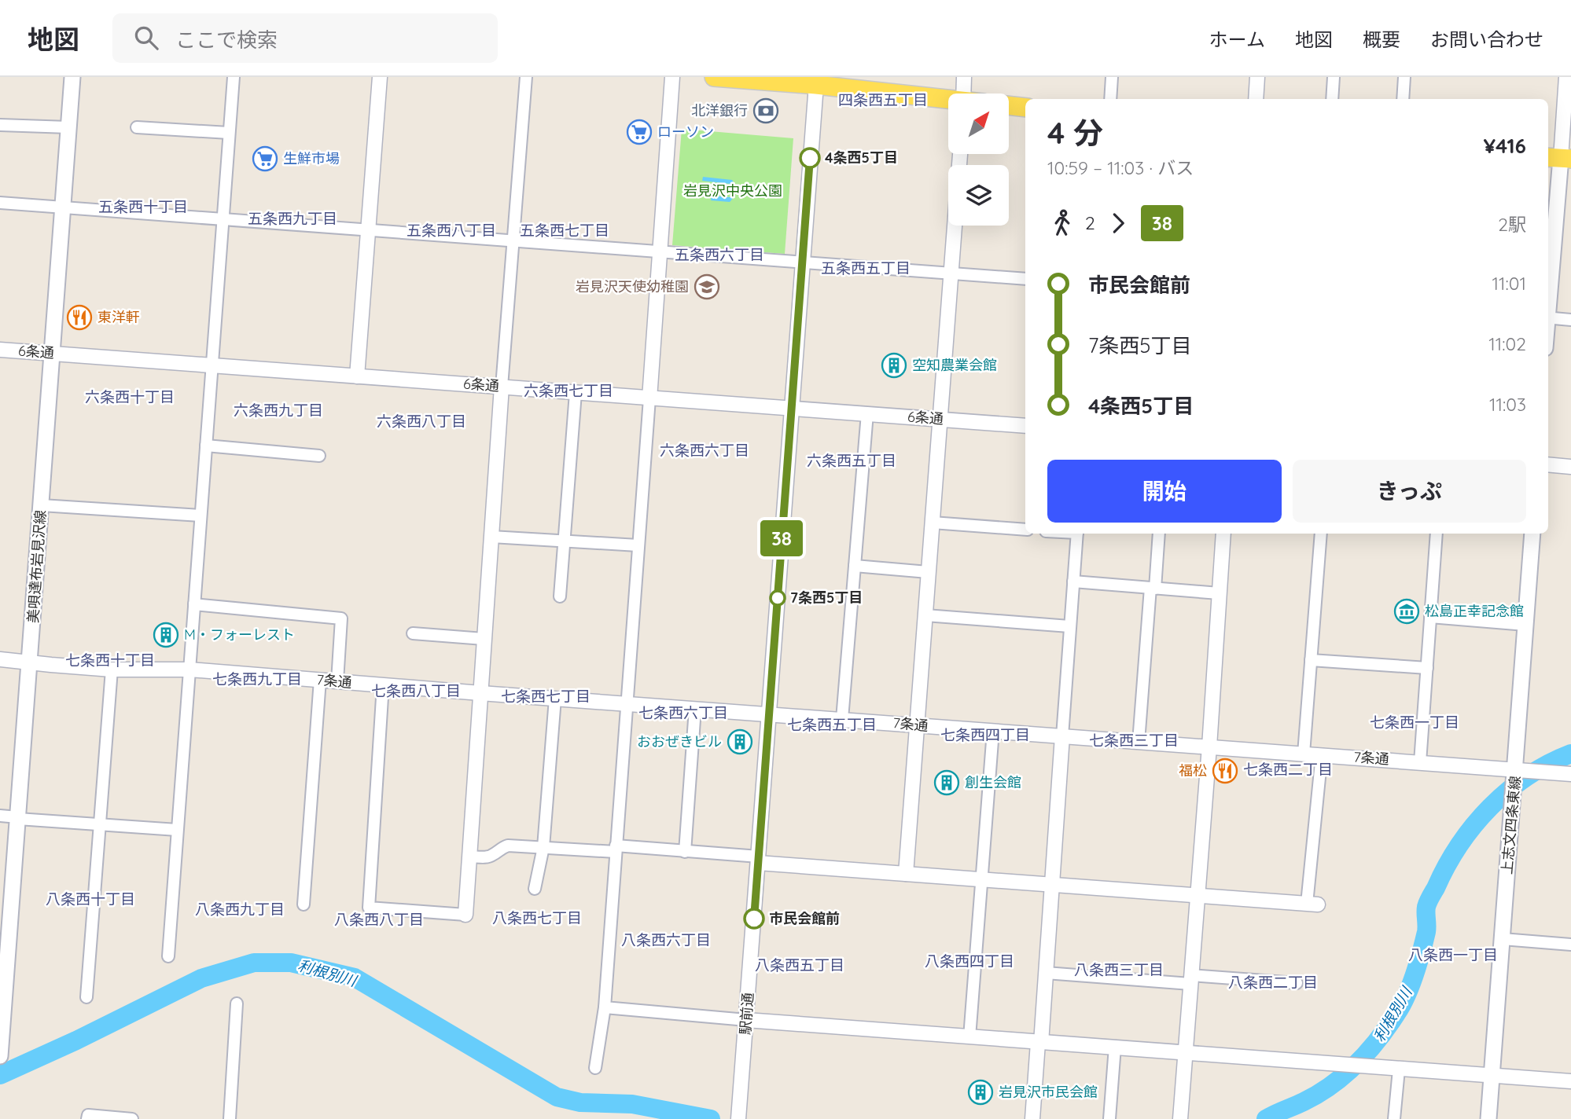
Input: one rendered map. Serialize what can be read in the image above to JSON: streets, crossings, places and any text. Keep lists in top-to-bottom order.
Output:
{
  "streets": {
    "main road": ["美唄達布岩見沢線", "上志文四条東線"],
    "street": ["6条通", "7条通", "駅前通"]
  },
  "crossings": [
    ["6条通", "美唄達布岩見沢線"],
    ["6条通", "駅前通"],
    ["美唄達布岩見沢線", "7条通"],
    ["7条通", "上志文四条東線"],
    ["7条通", "駅前通"]
  ],
  "districts": [
    "四条西五丁目",
    "五条西十丁目",
    "五条西九丁目",
    "五条西八丁目",
    "五条西七丁目",
    "五条西六丁目",
    "五条西五丁目",
    "六条西七丁目",
    "六条西十丁目",
    "六条西九丁目",
    "六条西八丁目",
    "六条西六丁目",
    "六条西五丁目",
    "七条西十丁目",
    "七条西九丁目",
    "七条西八丁目",
    "七条西七丁目",
    "七条西六丁目",
    "七条西一丁目",
    "七条西五丁目",
    "七条西四丁目",
    "七条西三丁目",
    "七条西二丁目",
    "八条西十丁目",
    "八条西九丁目",
    "八条西七丁目",
    "八条西八丁目",
    "八条西六丁目",
    "八条西一丁目",
    "八条西四丁目",
    "八条西五丁目",
    "八条西三丁目",
    "八条西二丁目"
  ],
  "water": ["利根別川"],
  "parks": ["岩見沢中央公園"],
  "places": {
    "bank": ["北洋銀行"],
    "supermarket": ["ローソン", "生鮮市場"],
    "other": ["4条西5丁目", "7条西5丁目", "市民会館前"],
    "school or university": ["岩見沢天使幼稚園"],
    "restaurant": ["東洋軒", "福松"],
    "building": [
      "空知農業会館",
      "M・フォーレスト",
      "おおぜきビル",
      "創生会館",
      "岩見沢市民会館"
    ],
    "museum": ["松島正幸記念館"]
  },
  "lines": ["bus line 38"],
  "north": "top right",
  "page": {
    "header": "地図",
    "search": "ここで検索",
    "nav": [
      "ホーム",
      "地図",
      "概要",
      "お問い合わせ"
    ],
    "on_map": "38",
    "heading": ["4 分", "10:59 – 11:03 · バス", "¥416"],
    "legs": ["2", "38", "2駅"],
    "list": [
      {
        "name": "市民会館前",
        "value": "11:01"
      },
      {
        "name": "7条西5丁目",
        "value": "11:02"
      },
      {
        "name": "4条西5丁目",
        "value": "11:03"
      }
    ],
    "buttons": ["開始", "きっぷ"]
  }
}
